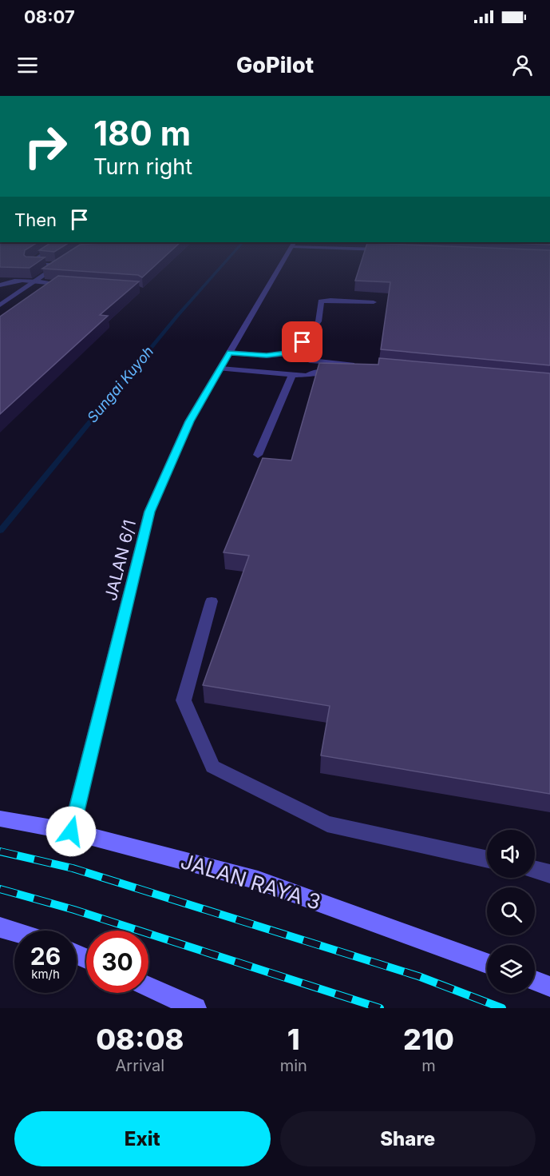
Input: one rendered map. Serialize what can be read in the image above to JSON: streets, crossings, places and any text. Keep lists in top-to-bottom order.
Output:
{
  "streets": {
    "street": ["JALAN 6/1", "JALAN RAYA 3"]
  },
  "crossings": [
    ["JALAN 6/1", "JALAN RAYA 3"]
  ],
  "water": ["Sungai Kuyoh"],
  "page": {
    "status": "08:07",
    "header": "GoPilot",
    "turn": ["180 m", "Turn right"],
    "then": "Then",
    "speed": "26 km/h",
    "limit": "30",
    "eta": [
      "08:08",
      "Arrival",
      "1",
      "min",
      "210",
      "m"
    ],
    "buttons": ["Exit", "Share"]
  }
}
